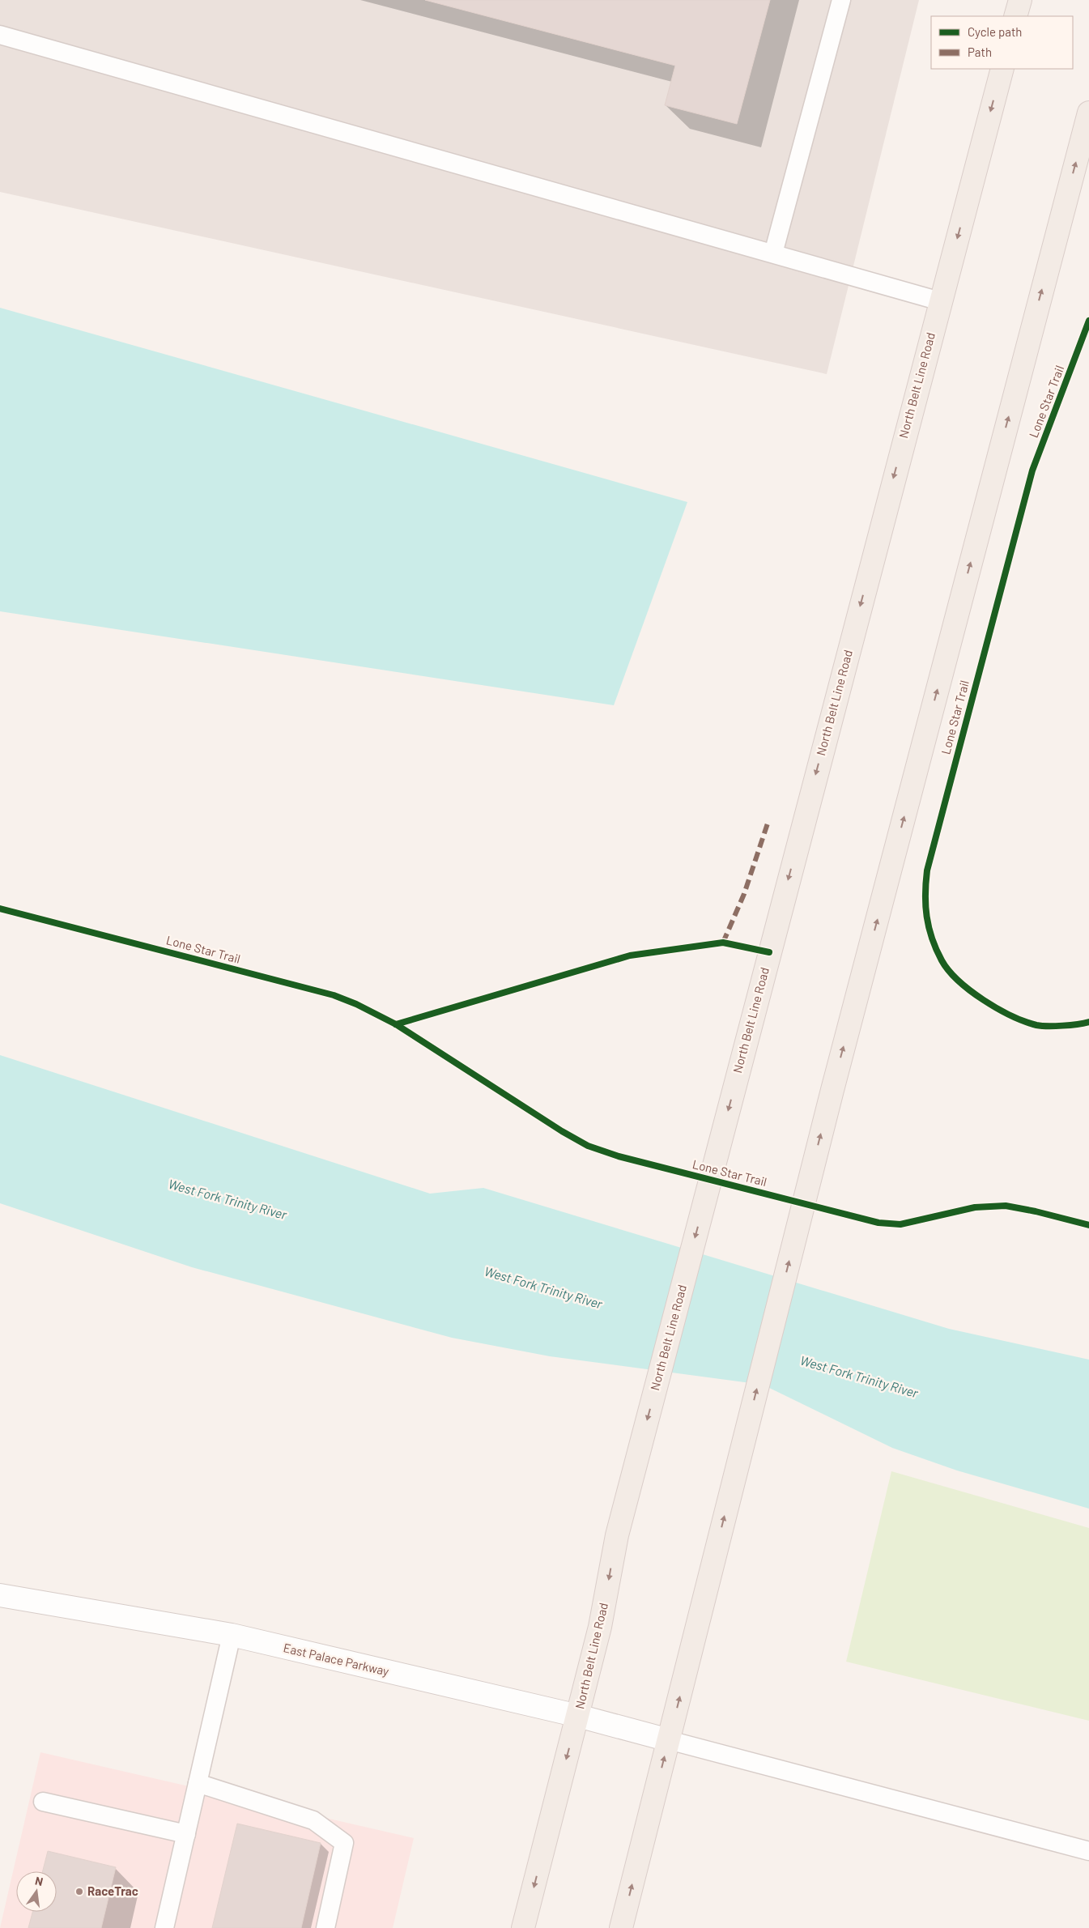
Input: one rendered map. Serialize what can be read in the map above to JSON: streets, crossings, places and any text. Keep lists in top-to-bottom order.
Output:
{
  "streets": {
    "main road": ["North Belt Line Road"],
    "street": ["East Palace Parkway"],
    "cycle path": ["Lone Star Trail"]
  },
  "crossings": [
    ["North Belt Line Road", "East Palace Parkway"]
  ],
  "water": ["West Fork Trinity River"],
  "places": ["RaceTrac"],
  "legend": ["Cycle path", "Path"],
  "north": "top"
}
